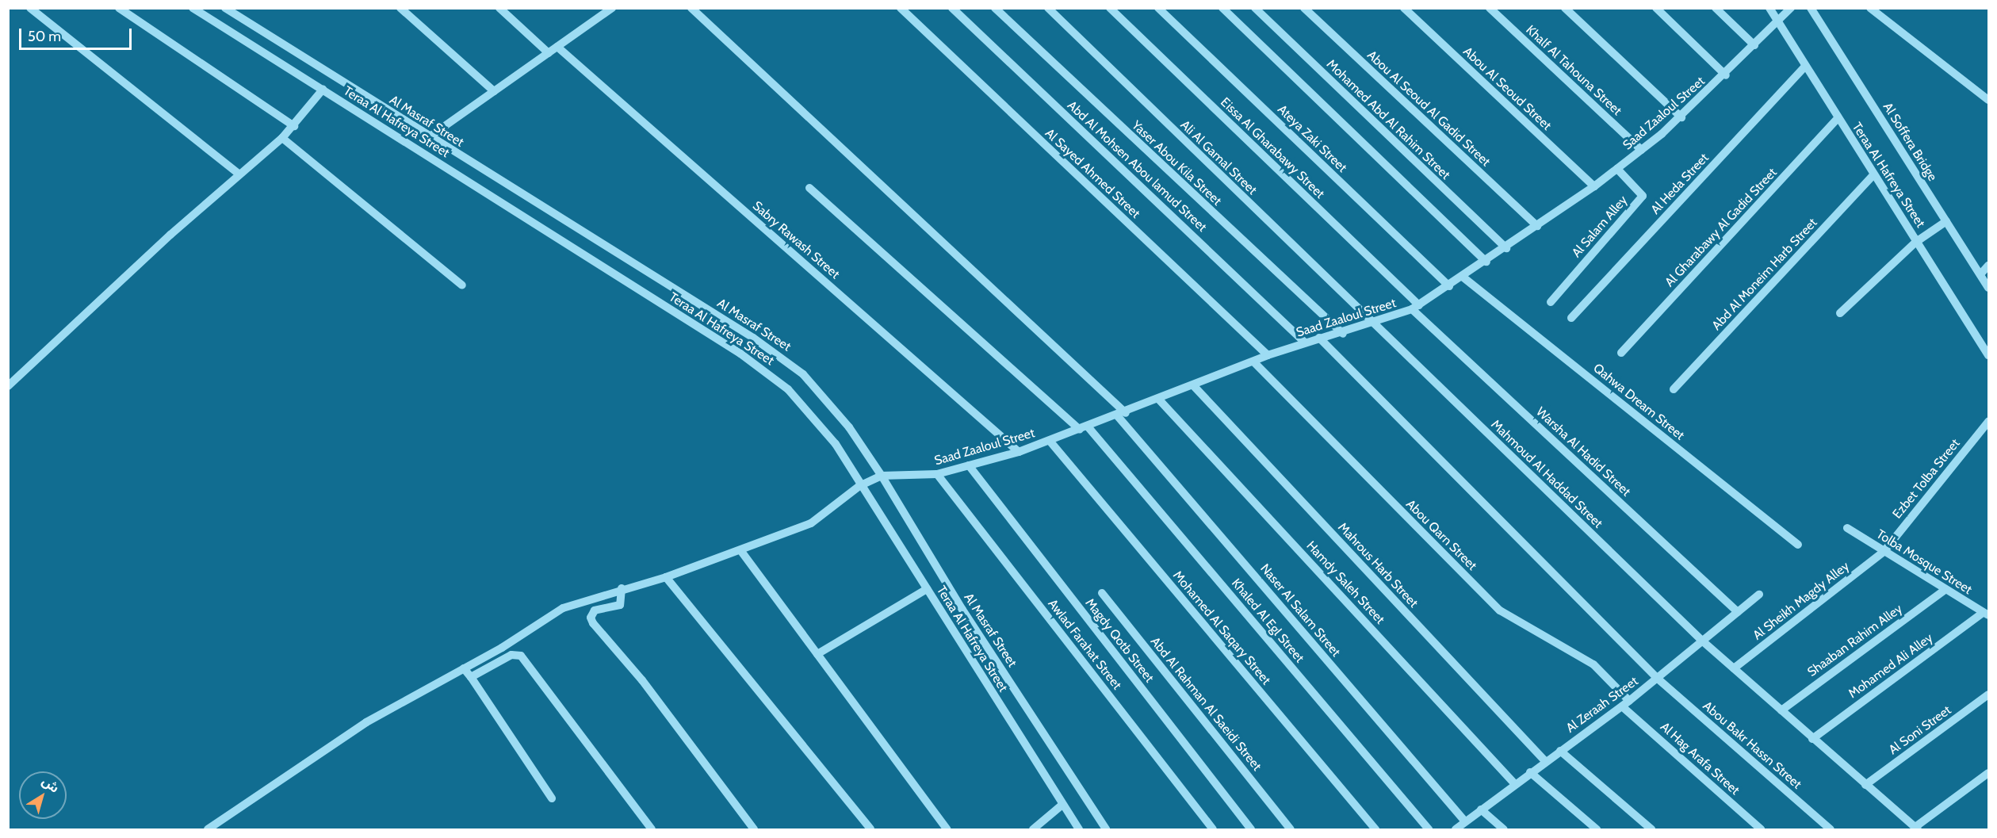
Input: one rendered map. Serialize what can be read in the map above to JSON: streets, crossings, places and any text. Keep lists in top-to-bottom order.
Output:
{
  "streets": {
    "street": [
      "Khalf Al Tahouna Street",
      "Abou Al Seoud Street",
      "Abou Al Seoud Al Gadid Street",
      "Saad Zaaloul Street",
      "Mohamed Abd Al Rahim Street",
      "Al Masraf Street",
      "Teraa Al Hafreya Street",
      "Ateya Zaki Street",
      "Al Soffera Bridge",
      "Eissa Al Gharabawy Street",
      "Ali Al Gamal Street",
      "Yaser Abou Kila Street",
      "Abd Al Mohsen Abou lamud Street",
      "Al Sayed Ahmed Street",
      "Al Heda Street",
      "Al Salam Alley",
      "Al Gharabawy Al Gadid Street",
      "Sabry Rawash Street",
      "Abd Al Moneim Harb Street",
      "Qahwa Dream Street",
      "Warsha Al Hadid Street",
      "Mahmoud Al Haddad Street",
      "Ezbet Tolba Street",
      "Abou Qarn Street",
      "Tolba Mosque Street",
      "Mahrous Harb Street",
      "Hamdy Saleh Street",
      "Al Sheikh Magdy Alley",
      "Naser Al Salam Street",
      "Khaled Al Egl Street",
      "Mohamed Al Saqary Street",
      "Magdy Qotb Street",
      "Shaaban Rahim Alley",
      "Awlad Farahat Street",
      "Mohamed Ali Alley",
      "Abd Al Rahman Al Saeidi Street",
      "Al Zeraah Street",
      "Al Soni Street",
      "Abou Bakr Hassn Street",
      "Al Hag Arafa Street"
    ]
  },
  "crossings": [
    ["Khalf Al Tahouna Street", "Saad Zaaloul Street"],
    ["Abou Al Seoud Street", "Saad Zaaloul Street"],
    ["Abou Al Seoud Al Gadid Street", "Saad Zaaloul Street"],
    ["Saad Zaaloul Street", "Mohamed Abd Al Rahim Street"],
    ["Saad Zaaloul Street", "Al Masraf Street"],
    ["Saad Zaaloul Street", "Teraa Al Hafreya Street"],
    ["Saad Zaaloul Street", "Ateya Zaki Street"],
    ["Saad Zaaloul Street", "Eissa Al Gharabawy Street"],
    ["Saad Zaaloul Street", "Ali Al Gamal Street"],
    ["Saad Zaaloul Street", "Yaser Abou Kila Street"],
    ["Saad Zaaloul Street", "Abd Al Mohsen Abou lamud Street"],
    ["Saad Zaaloul Street", "Al Sayed Ahmed Street"],
    ["Saad Zaaloul Street", "Al Salam Alley"],
    ["Saad Zaaloul Street", "Sabry Rawash Street"],
    ["Saad Zaaloul Street", "Qahwa Dream Street"],
    ["Saad Zaaloul Street", "Warsha Al Hadid Street"],
    ["Saad Zaaloul Street", "Mahmoud Al Haddad Street"],
    ["Saad Zaaloul Street", "Abou Qarn Street"],
    ["Saad Zaaloul Street", "Mahrous Harb Street"],
    ["Saad Zaaloul Street", "Hamdy Saleh Street"],
    ["Saad Zaaloul Street", "Naser Al Salam Street"],
    ["Saad Zaaloul Street", "Khaled Al Egl Street"],
    ["Saad Zaaloul Street", "Mohamed Al Saqary Street"],
    ["Saad Zaaloul Street", "Magdy Qotb Street"],
    ["Saad Zaaloul Street", "Awlad Farahat Street"],
    ["Saad Zaaloul Street", "Abou Bakr Hassn Street"],
    ["Teraa Al Hafreya Street", "Al Heda Street"],
    ["Teraa Al Hafreya Street", "Al Gharabawy Al Gadid Street"],
    ["Teraa Al Hafreya Street", "Abd Al Moneim Harb Street"],
    ["Eissa Al Gharabawy Street", "Warsha Al Hadid Street"],
    ["Ali Al Gamal Street", "Mahmoud Al Haddad Street"],
    ["Warsha Al Hadid Street", "Al Zeraah Street"],
    ["Mahmoud Al Haddad Street", "Al Sheikh Magdy Alley"],
    ["Mahmoud Al Haddad Street", "Shaaban Rahim Alley"],
    ["Mahmoud Al Haddad Street", "Mohamed Ali Alley"],
    ["Mahmoud Al Haddad Street", "Al Zeraah Street"],
    ["Mahmoud Al Haddad Street", "Al Soni Street"],
    ["Ezbet Tolba Street", "Tolba Mosque Street"],
    ["Ezbet Tolba Street", "Al Sheikh Magdy Alley"],
    ["Abou Qarn Street", "Al Zeraah Street"],
    ["Abou Qarn Street", "Al Hag Arafa Street"],
    ["Tolba Mosque Street", "Al Sheikh Magdy Alley"],
    ["Tolba Mosque Street", "Shaaban Rahim Alley"],
    ["Tolba Mosque Street", "Mohamed Ali Alley"],
    ["Mahrous Harb Street", "Al Zeraah Street"],
    ["Hamdy Saleh Street", "Al Zeraah Street"],
    ["Naser Al Salam Street", "Al Zeraah Street"],
    ["Al Zeraah Street", "Abou Bakr Hassn Street"],
    ["Al Zeraah Street", "Al Hag Arafa Street"]
  ],
  "scale_bar": "50 m",
  "north": "top right"
}
